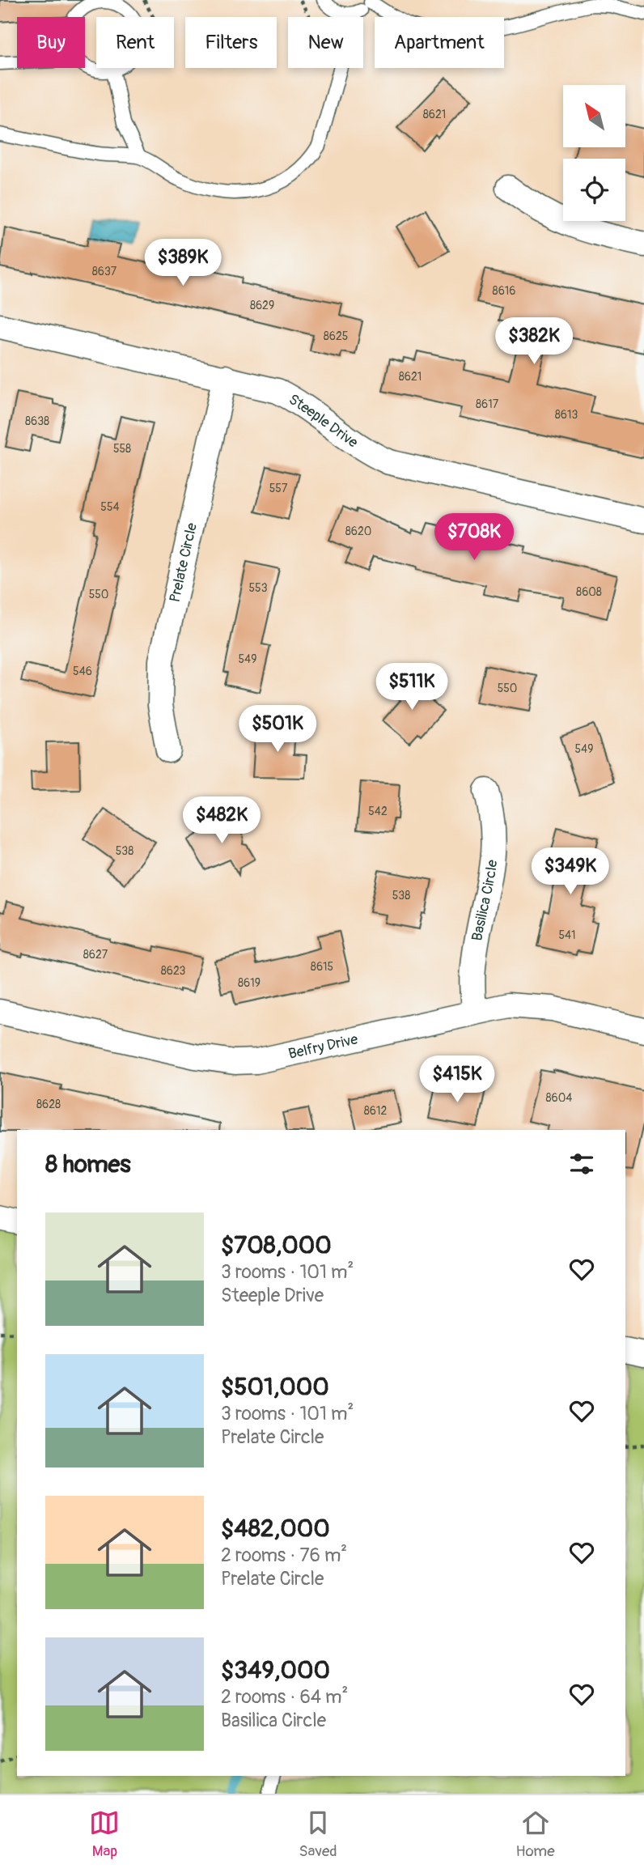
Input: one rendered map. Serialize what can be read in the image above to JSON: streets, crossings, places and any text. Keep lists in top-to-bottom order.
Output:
{
  "streets": {
    "street": [
      "Steeple Drive",
      "Prelate Circle",
      "Basilica Circle",
      "Belfry Drive"
    ]
  },
  "crossings": [
    ["Steeple Drive", "Prelate Circle"],
    ["Basilica Circle", "Belfry Drive"]
  ],
  "house_numbers": [
    "8621",
    "8637",
    "8616",
    "8629",
    "8625",
    "8621",
    "8617",
    "8613",
    "8638",
    "558",
    "557",
    "554",
    "8620",
    "553",
    "8608",
    "550",
    "549",
    "546",
    "550",
    "549",
    "542",
    "538",
    "538",
    "541",
    "8627",
    "8615",
    "8623",
    "8619",
    "8604",
    "8628",
    "8612"
  ],
  "north": "top left",
  "page": {
    "chip": [
      "Buy",
      "Rent",
      "Filters",
      "New",
      "Apartment"
    ],
    "price": [
      "$389K",
      "$382K",
      "$708K",
      "$511K",
      "$501K",
      "$482K",
      "$349K",
      "$415K"
    ],
    "heading": "8 homes",
    "list": [
      {
        "name": "$708,000",
        "note": "3 rooms · 101 m² · Steeple Drive"
      },
      {
        "name": "$501,000",
        "note": "3 rooms · 101 m² · Prelate Circle"
      },
      {
        "name": "$482,000",
        "note": "2 rooms · 76 m² · Prelate Circle"
      },
      {
        "name": "$349,000",
        "note": "2 rooms · 64 m² · Basilica Circle"
      }
    ],
    "tabs": ["Map", "Saved", "Home"]
  }
}
